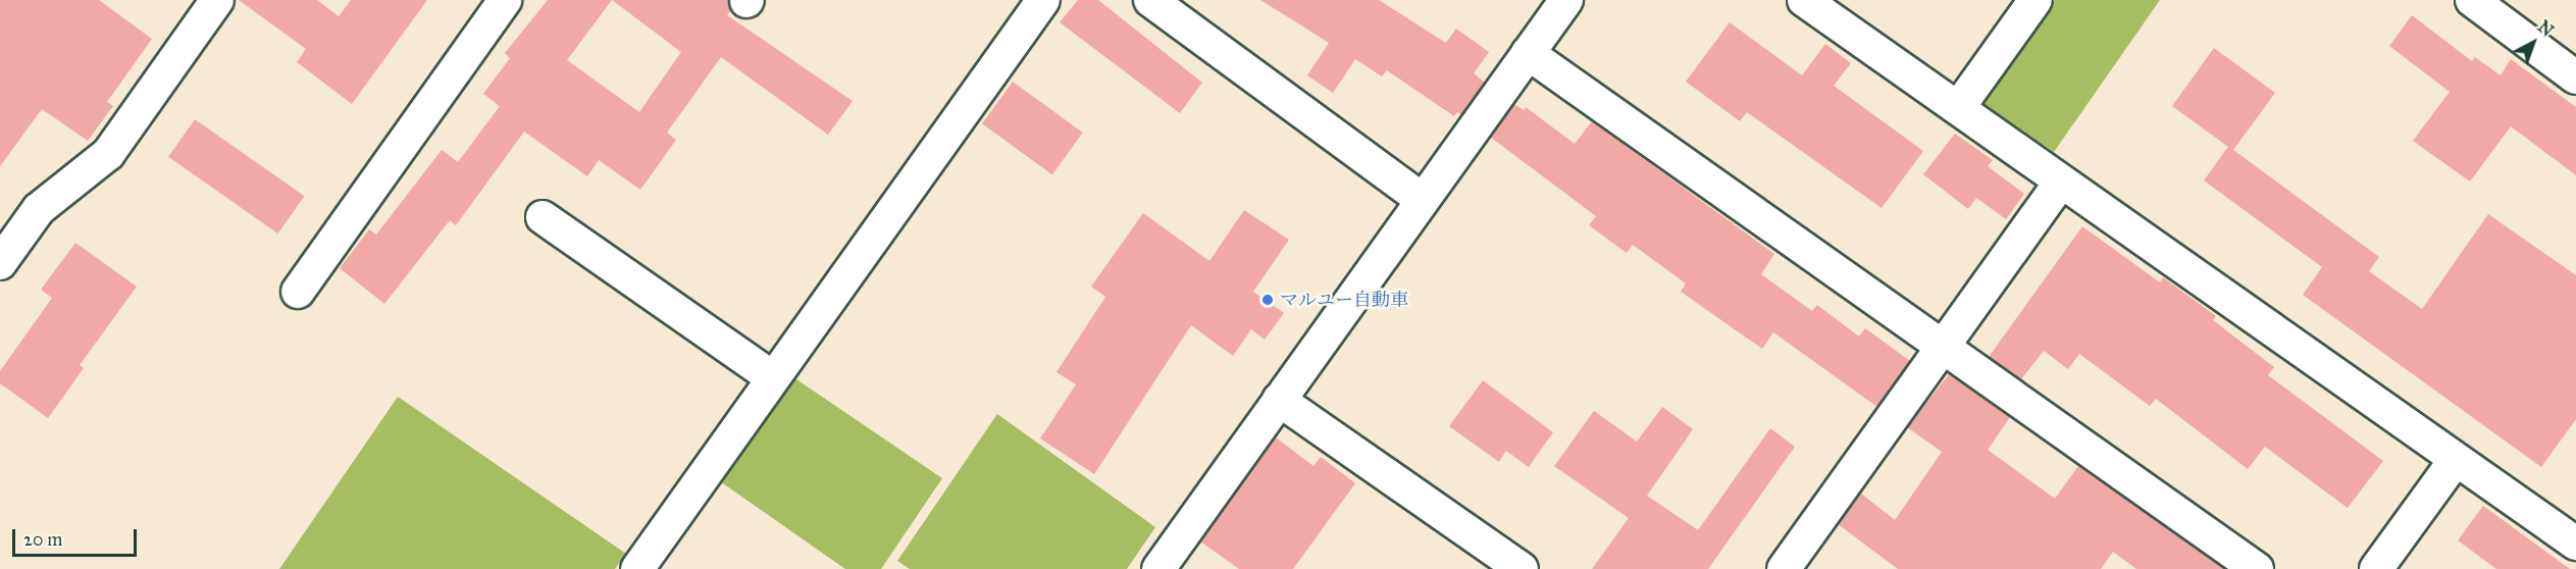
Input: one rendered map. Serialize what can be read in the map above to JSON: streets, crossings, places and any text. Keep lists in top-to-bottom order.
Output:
{
  "places": ["マルユー自動車"],
  "scale_bar": "20 m",
  "north": "top right"
}
